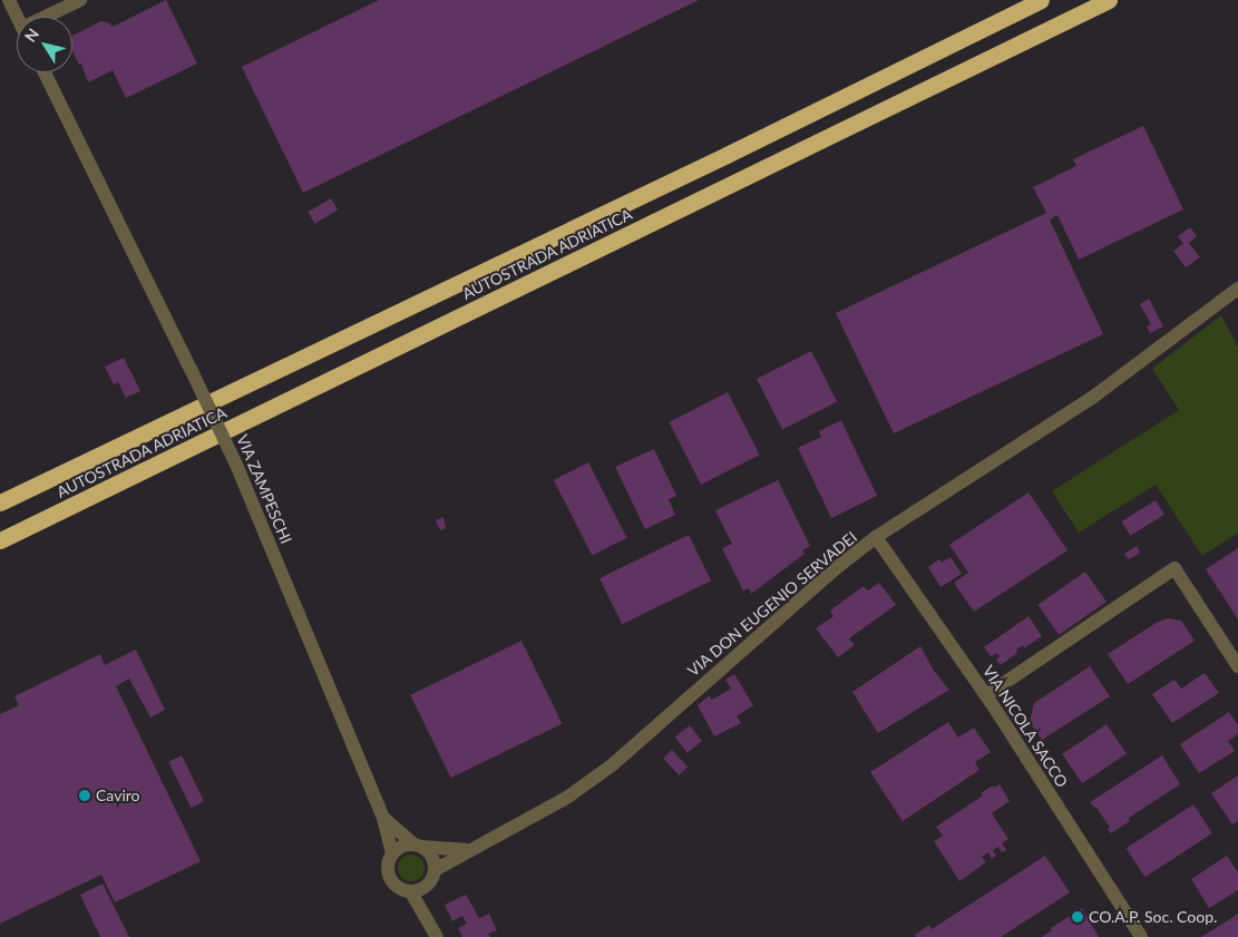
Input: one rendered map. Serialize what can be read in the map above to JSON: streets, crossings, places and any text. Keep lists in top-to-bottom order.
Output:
{
  "streets": {
    "highway": ["AUTOSTRADA ADRIATICA"],
    "street": ["VIA ZAMPESCHI", "VIA DON EUGENIO SERVADEI", "VIA NICOLA SACCO"]
  },
  "crossings": [
    ["VIA ZAMPESCHI", "VIA DON EUGENIO SERVADEI"],
    ["VIA DON EUGENIO SERVADEI", "VIA NICOLA SACCO"]
  ],
  "places": ["Caviro", "CO.A.P. Soc. Coop."],
  "north": "top left"
}
